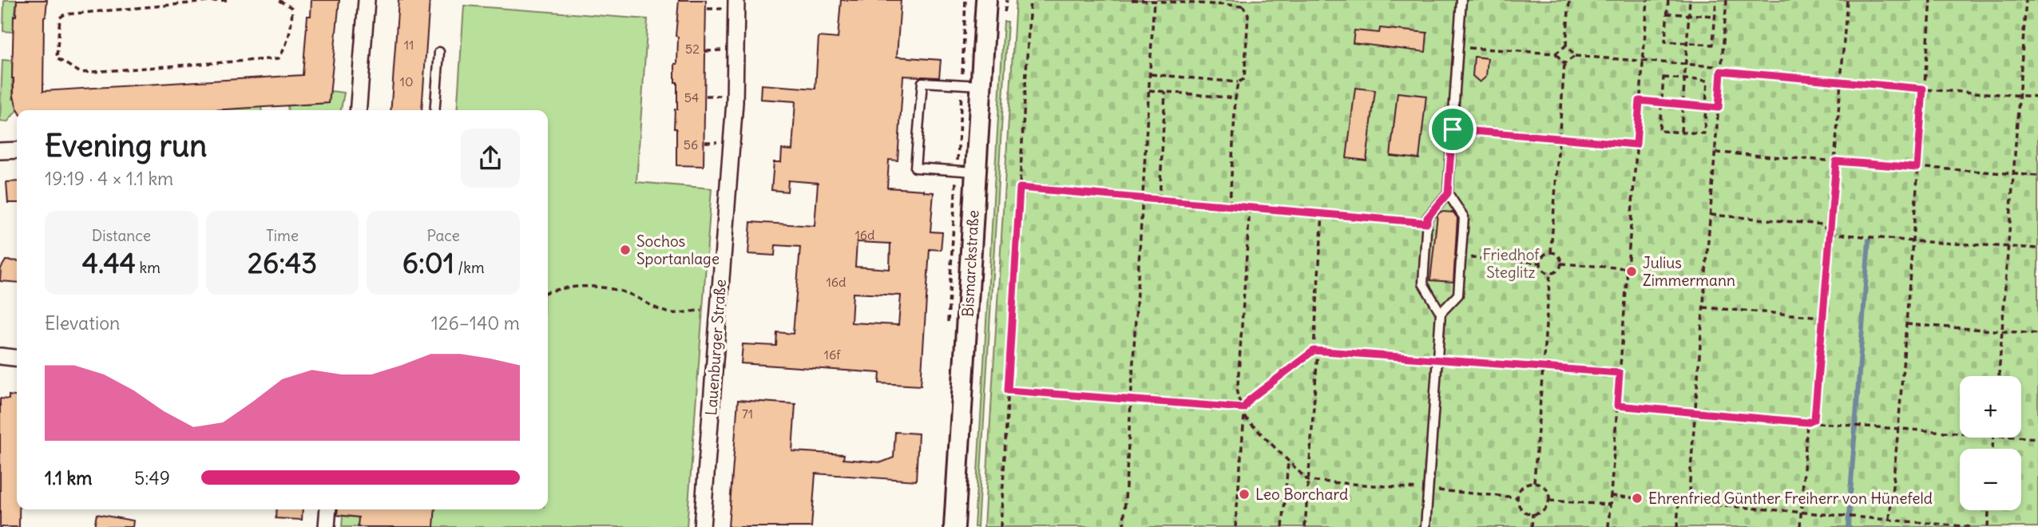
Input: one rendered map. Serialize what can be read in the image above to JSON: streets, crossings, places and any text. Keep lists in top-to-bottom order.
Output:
{
  "streets": {
    "street": ["Bismarckstraße", "Lauenburger Straße"]
  },
  "parks": ["Friedhof Steglitz"],
  "places": [
    "Sochos Sportanlage",
    "Julius Zimmermann",
    "Leo Borchard",
    "Ehrenfried Günther Freiherr von Hünefeld"
  ],
  "house_numbers": [
    "11",
    "52",
    "10",
    "54",
    "56",
    "16d",
    "16d",
    "16f",
    "71"
  ],
  "page": {
    "heading": ["Evening run", "19:19 · 4 × 1.1 km"],
    "stats": [
      ["Distance", "4.44 km"],
      ["Time", "26:43"],
      ["Pace", "6:01 /km"]
    ],
    "chart": ["Elevation", "126–140 m"],
    "map_buttons": ["+", "−"],
    "list": [
      {
        "name": "1.1 km",
        "note": "5:49"
      }
    ]
  }
}
